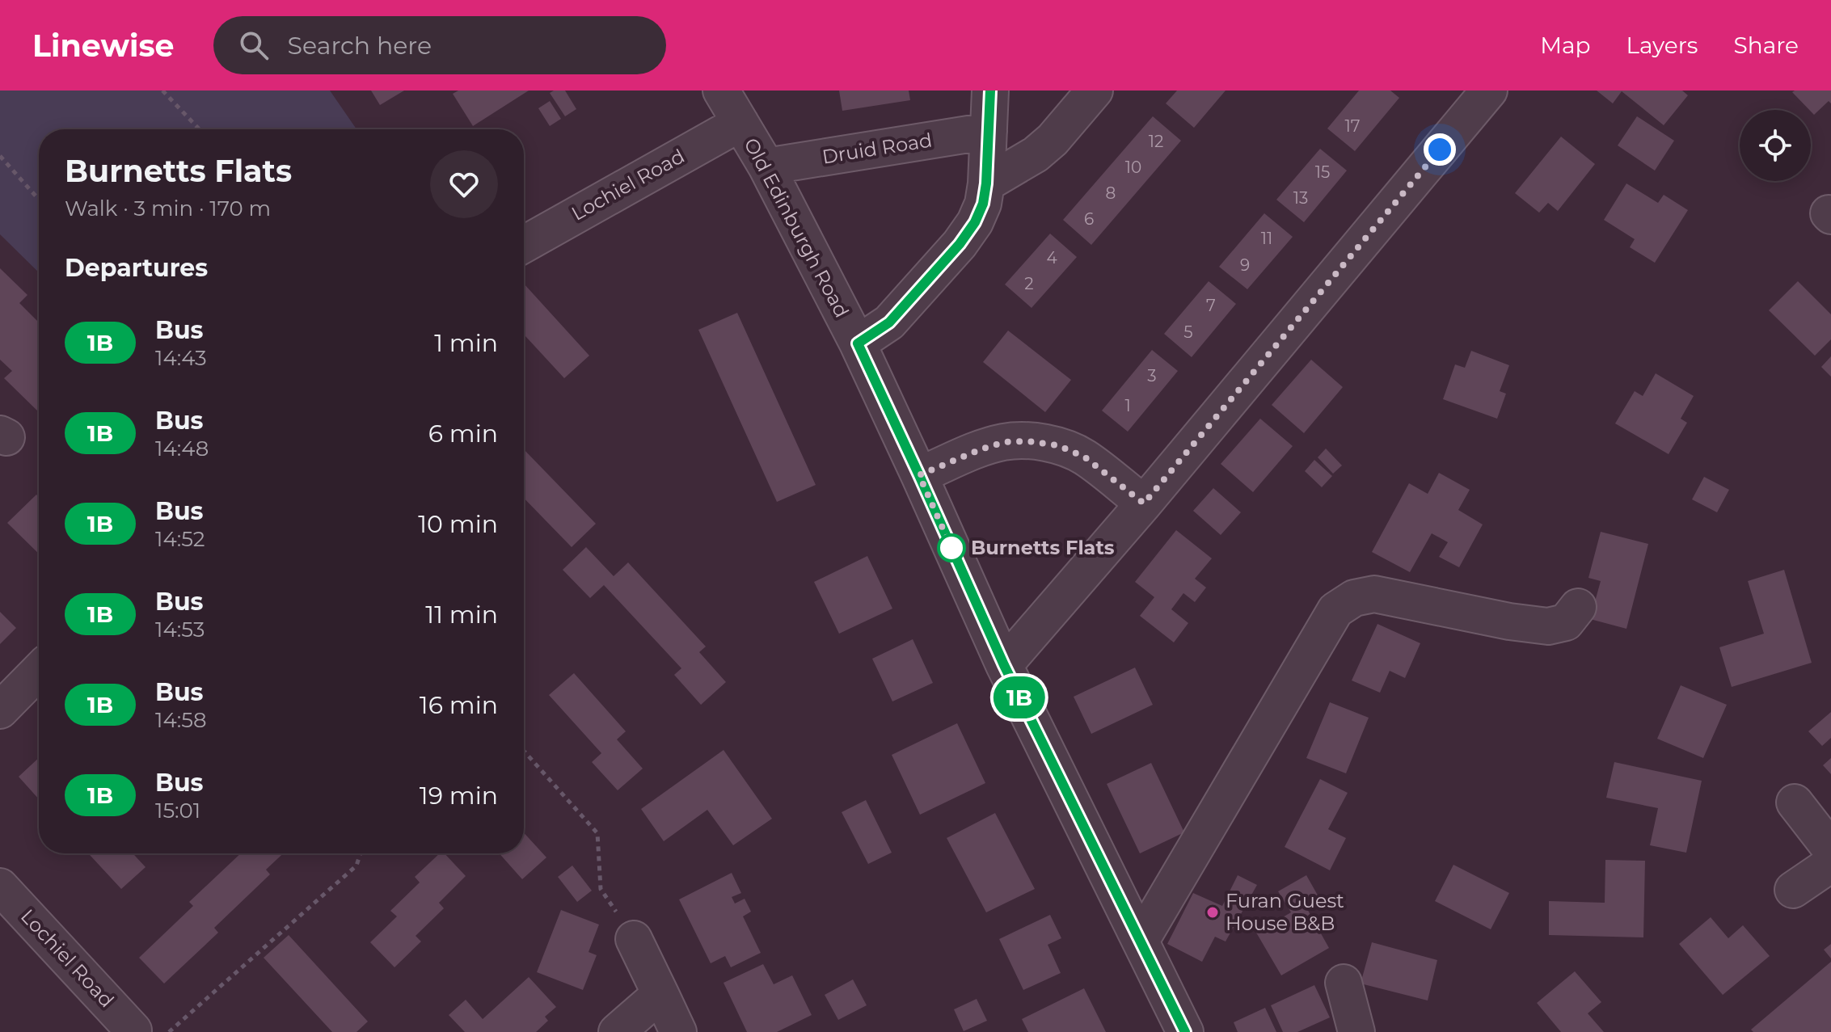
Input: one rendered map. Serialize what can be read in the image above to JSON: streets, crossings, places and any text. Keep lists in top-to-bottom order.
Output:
{
  "streets": {
    "street": ["Druid Road", "Lochiel Road", "Old Edinburgh Road"]
  },
  "crossings": [
    ["Druid Road", "Old Edinburgh Road"],
    ["Lochiel Road", "Old Edinburgh Road"]
  ],
  "places": ["Burnetts Flats", "Furan Guest House B&B"],
  "lines": ["bus line 1B"],
  "house_numbers": [
    "17",
    "12",
    "10",
    "15",
    "8",
    "13",
    "6",
    "11",
    "4",
    "9",
    "2",
    "7",
    "5",
    "3",
    "1"
  ],
  "page": {
    "header": "Linewise",
    "search": "Search here",
    "nav": ["Map", "Layers", "Share"],
    "on_map": "1B",
    "heading": [
      ["Burnetts Flats", "Walk · 3 min · 170 m"],
      "Departures"
    ],
    "list": [
      {
        "mark": "1B",
        "name": "Bus",
        "note": "14:43",
        "value": "1 min"
      },
      {
        "mark": "1B",
        "name": "Bus",
        "note": "14:48",
        "value": "6 min"
      },
      {
        "mark": "1B",
        "name": "Bus",
        "note": "14:52",
        "value": "10 min"
      },
      {
        "mark": "1B",
        "name": "Bus",
        "note": "14:53",
        "value": "11 min"
      },
      {
        "mark": "1B",
        "name": "Bus",
        "note": "14:58",
        "value": "16 min"
      },
      {
        "mark": "1B",
        "name": "Bus",
        "note": "15:01",
        "value": "19 min"
      }
    ]
  }
}
